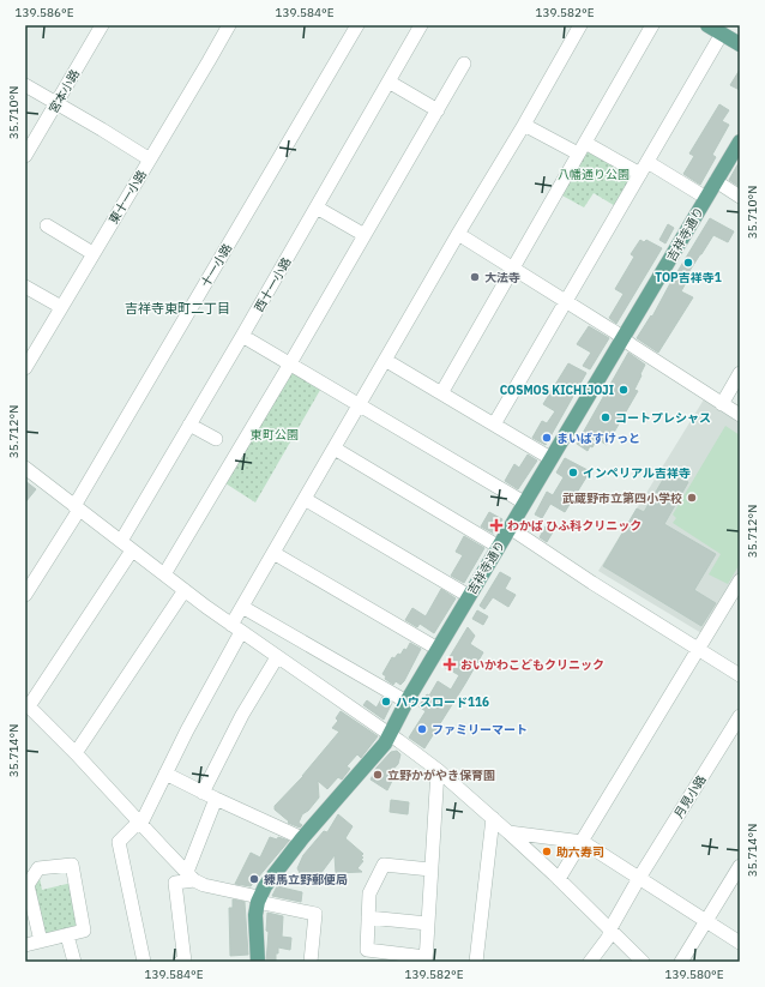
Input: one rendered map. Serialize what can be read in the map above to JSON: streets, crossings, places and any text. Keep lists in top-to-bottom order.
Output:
{
  "streets": {
    "main road": ["吉祥寺通り"],
    "street": [
      "宮本小路",
      "東十一小路",
      "十一小路",
      "西十一小路",
      "月見小路"
    ]
  },
  "districts": ["吉祥寺東町二丁目"],
  "parks": ["八幡通り公園", "東町公園"],
  "places": {
    "other": [
      "TOP吉祥寺1",
      "大法寺",
      "COSMOS KICHIJOJI",
      "コートプレシャス",
      "まいばすけっと",
      "インペリアル吉祥寺",
      "武蔵野市立第四小学校",
      "ハウスロード116",
      "ファミリーマート",
      "立野かがやき保育園",
      "助六寿司",
      "練馬立野郵便局"
    ],
    "health": ["わかば ひふ科クリニック", "おいかわこどもクリニック"]
  },
  "coordinates": [
    "139.586°E",
    "139.584°E",
    "139.582°E",
    "35.710°N",
    "35.712°N",
    "35.714°N",
    "139.580°E"
  ]
}
